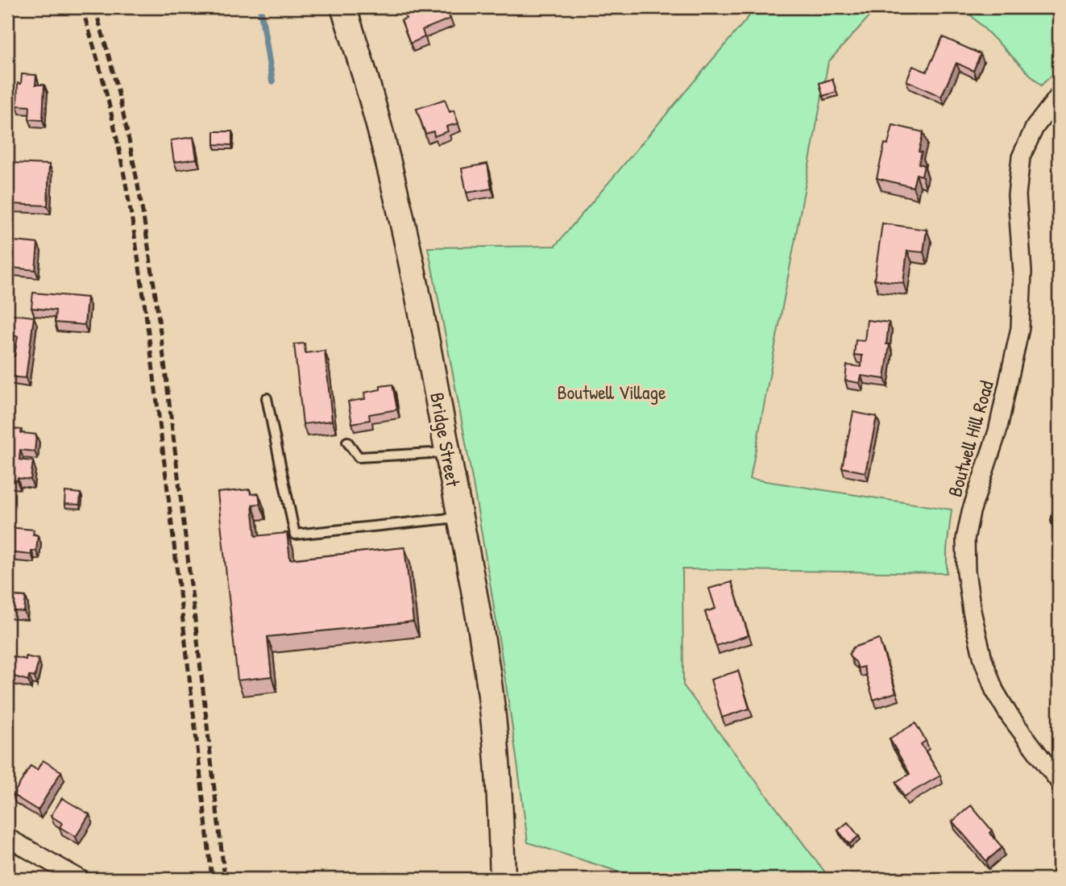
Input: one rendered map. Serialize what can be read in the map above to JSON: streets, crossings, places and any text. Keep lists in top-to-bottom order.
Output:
{
  "streets": {
    "main road": ["Bridge Street"],
    "street": ["Boutwell Hill Road"]
  },
  "parks": ["Boutwell Village"]
}
